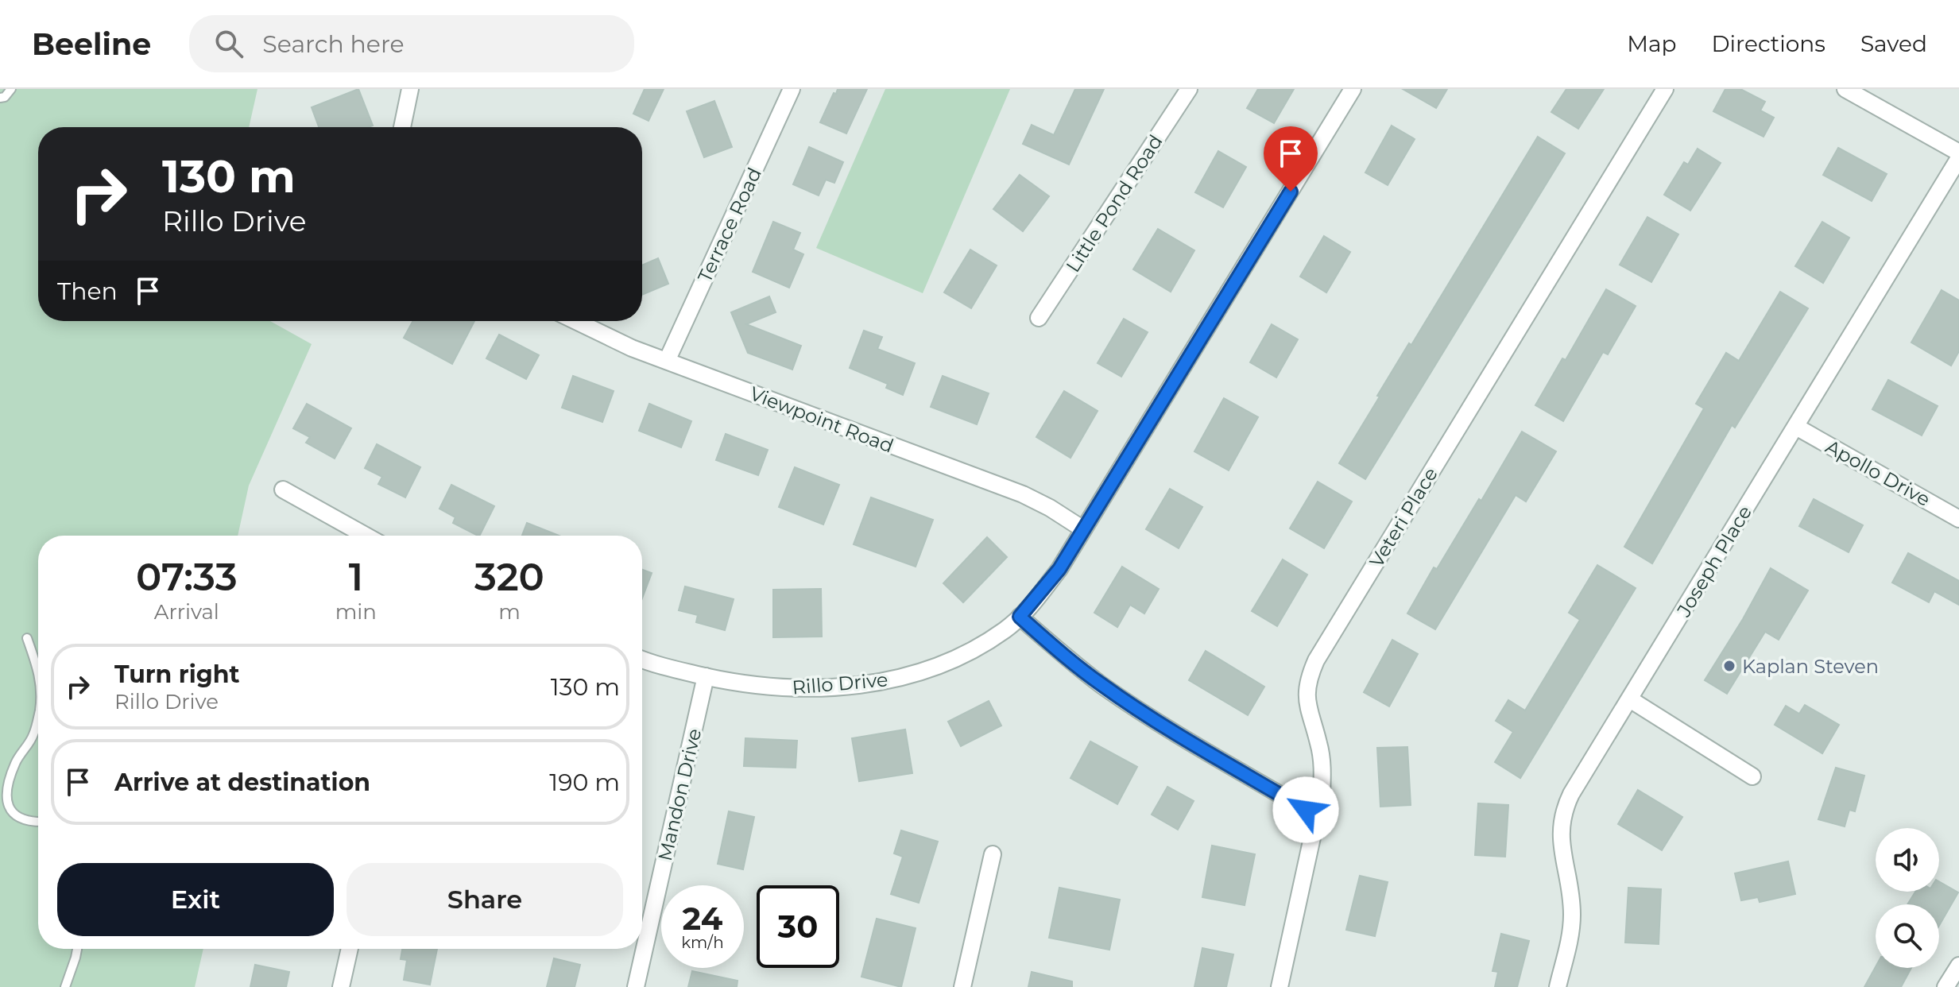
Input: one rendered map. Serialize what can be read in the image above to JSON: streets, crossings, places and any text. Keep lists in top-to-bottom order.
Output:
{
  "streets": {
    "street": [
      "Little Pond Road",
      "Terrace Road",
      "Viewpoint Road",
      "Apollo Drive",
      "Veteri Place",
      "Joseph Place",
      "Rillo Drive",
      "Mandon Drive"
    ]
  },
  "crossings": [
    ["Terrace Road", "Viewpoint Road"],
    ["Viewpoint Road", "Rillo Drive"],
    ["Apollo Drive", "Joseph Place"],
    ["Rillo Drive", "Mandon Drive"]
  ],
  "places": ["Kaplan Steven"],
  "page": {
    "header": "Beeline",
    "search": "Search here",
    "nav": ["Map", "Directions", "Saved"],
    "turn": ["130 m", "Rillo Drive"],
    "then": "Then",
    "eta": [
      "07:33",
      "Arrival",
      "1",
      "min",
      "320",
      "m"
    ],
    "list": [
      {
        "name": "Turn right",
        "note": "Rillo Drive",
        "value": "130 m"
      },
      {
        "name": "Arrive at destination",
        "value": "190 m"
      }
    ],
    "buttons": ["Exit", "Share"],
    "speed": "24 km/h",
    "limit": "30"
  }
}
